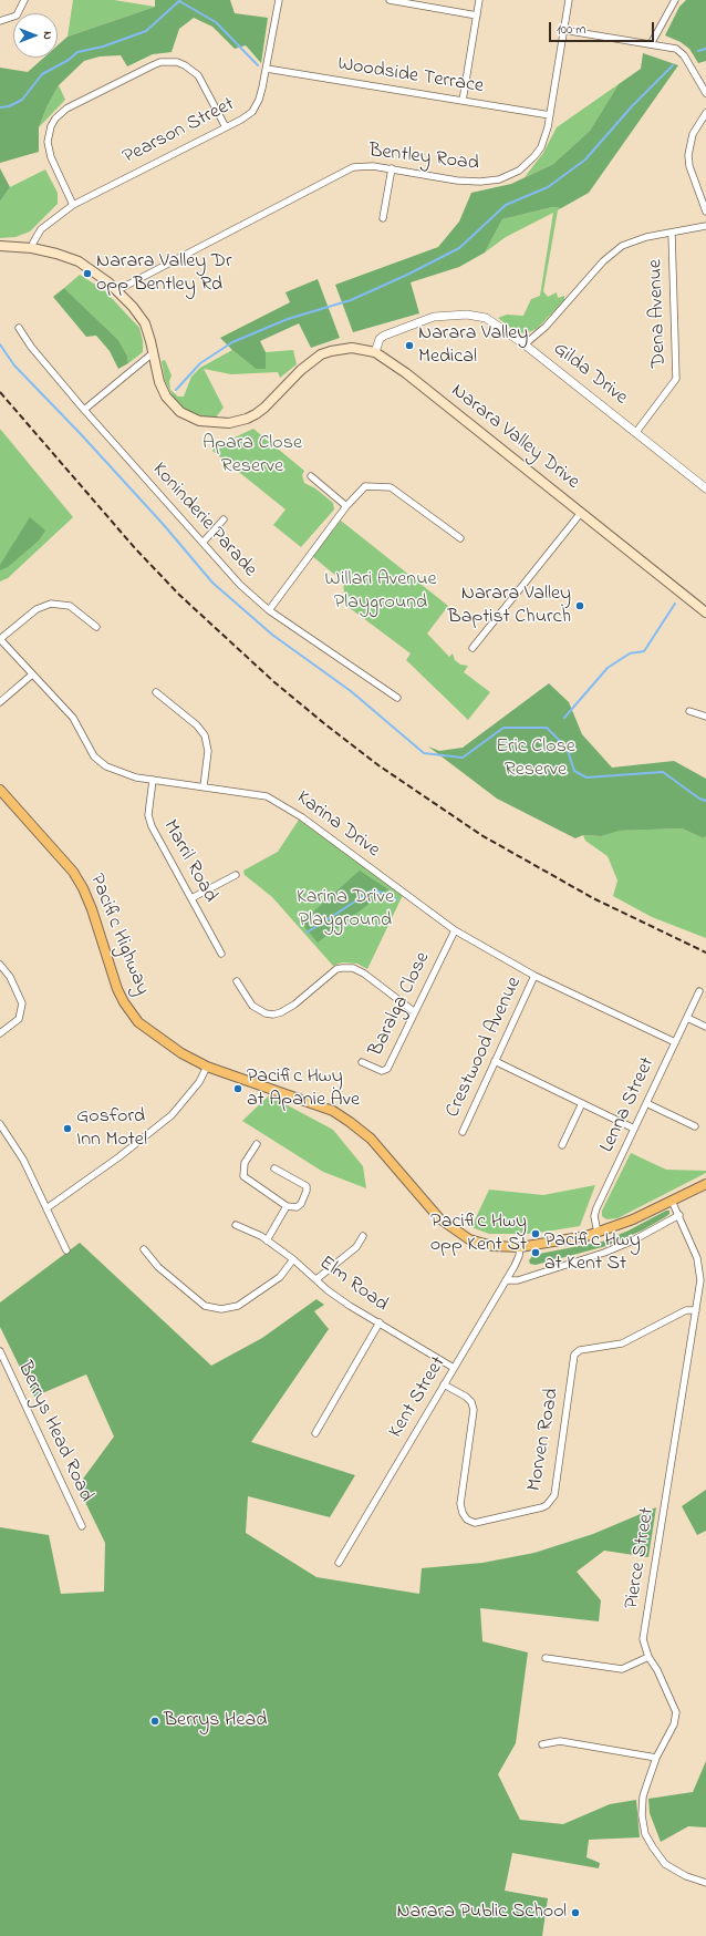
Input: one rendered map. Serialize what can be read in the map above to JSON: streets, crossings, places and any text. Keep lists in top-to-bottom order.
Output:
{
  "streets": {
    "main road": ["Narara Valley Drive", "Pacific Highway"],
    "street": [
      "Woodside Terrace",
      "Pearson Street",
      "Bentley Road",
      "Dena Avenue",
      "Gilda Drive",
      "Koninderie Parade",
      "Karina Drive",
      "Marril Road",
      "Baralga Close",
      "Crestwood Avenue",
      "Lenna Street",
      "Elm Road",
      "Kent Street",
      "Berrys Head Road",
      "Morven Road",
      "Pierce Street"
    ]
  },
  "crossings": [
    ["Woodside Terrace", "Pearson Street"],
    ["Woodside Terrace", "Bentley Road"],
    ["Pearson Street", "Narara Valley Drive"],
    ["Bentley Road", "Narara Valley Drive"],
    ["Dena Avenue", "Gilda Drive"],
    ["Gilda Drive", "Narara Valley Drive"],
    ["Karina Drive", "Marril Road"],
    ["Karina Drive", "Baralga Close"],
    ["Karina Drive", "Crestwood Avenue"],
    ["Karina Drive", "Lenna Street"],
    ["Pacific Highway", "Lenna Street"],
    ["Pacific Highway", "Kent Street"],
    ["Pacific Highway", "Pierce Street"],
    ["Elm Road", "Kent Street"],
    ["Kent Street", "Morven Road"],
    ["Morven Road", "Pierce Street"]
  ],
  "parks": [
    "Apara Close Reserve",
    "Willari Avenue Playground",
    "Eric Close Reserve",
    "Karina Drive Playground"
  ],
  "places": [
    "Narara Valley Dr opp Bentley Rd",
    "Narara Valley Medical",
    "Narara Valley Baptist Church",
    "Pacific Hwy at Apanie Ave",
    "Gosford Inn Motel",
    "Pacific Hwy opp Kent St",
    "Pacific Hwy at Kent St",
    "Berrys Head",
    "Narara Public School"
  ],
  "scale_bar": "100 m",
  "north": "right"
}
